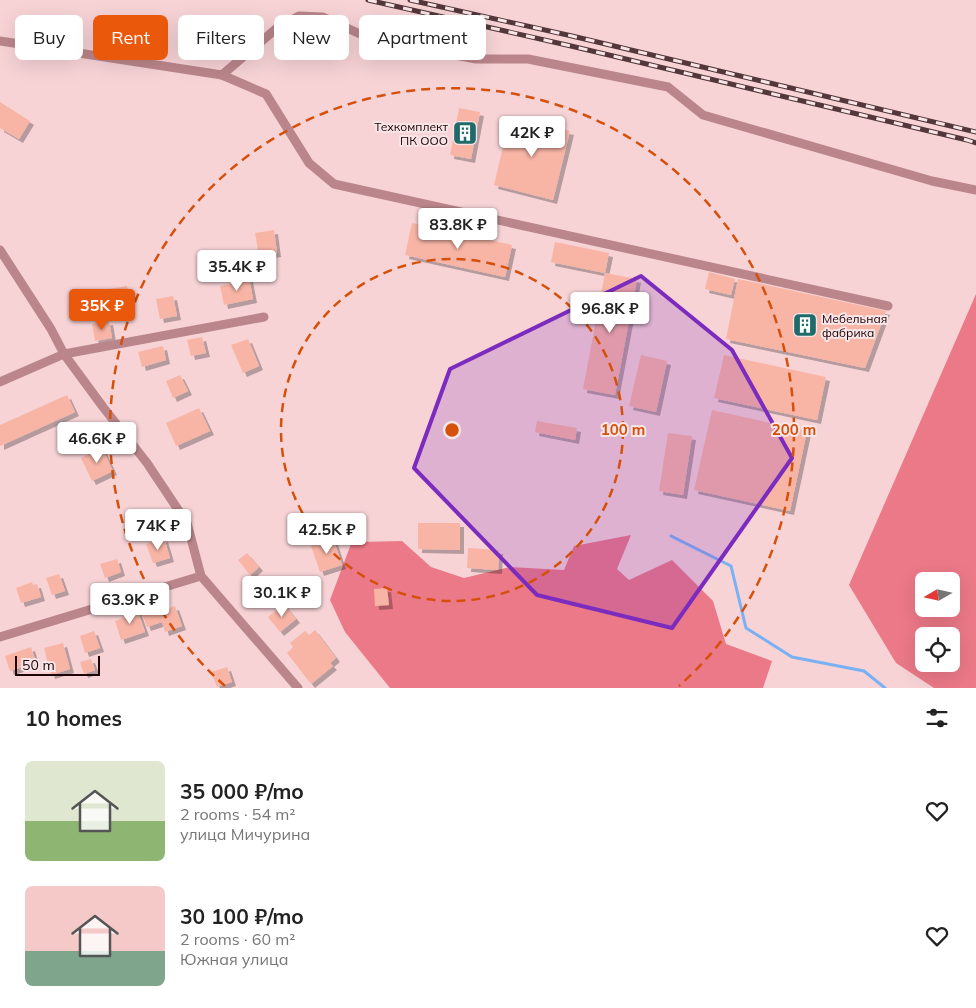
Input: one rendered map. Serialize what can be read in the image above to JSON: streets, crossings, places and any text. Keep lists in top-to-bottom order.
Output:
{
  "places": {
    "building": ["Техкомплект ПК ООО", "Мебельная фабрика"]
  },
  "scale_bar": "50 m",
  "north": "left",
  "page": {
    "chip": [
      "Buy",
      "Rent",
      "Filters",
      "New",
      "Apartment"
    ],
    "price": [
      "42K ₽",
      "83.8K ₽",
      "35.4K ₽",
      "35K ₽",
      "96.8K ₽",
      "46.6K ₽",
      "74K ₽",
      "42.5K ₽",
      "30.1K ₽",
      "63.9K ₽"
    ],
    "scale": "50 m",
    "heading": "10 homes",
    "list": [
      {
        "name": "35 000 ₽/mo",
        "note": "2 rooms · 54 m² · улица Мичурина"
      },
      {
        "name": "30 100 ₽/mo",
        "note": "2 rooms · 60 m² · Южная улица"
      }
    ]
  },
  "rings": ["100 m", "200 m"]
}
